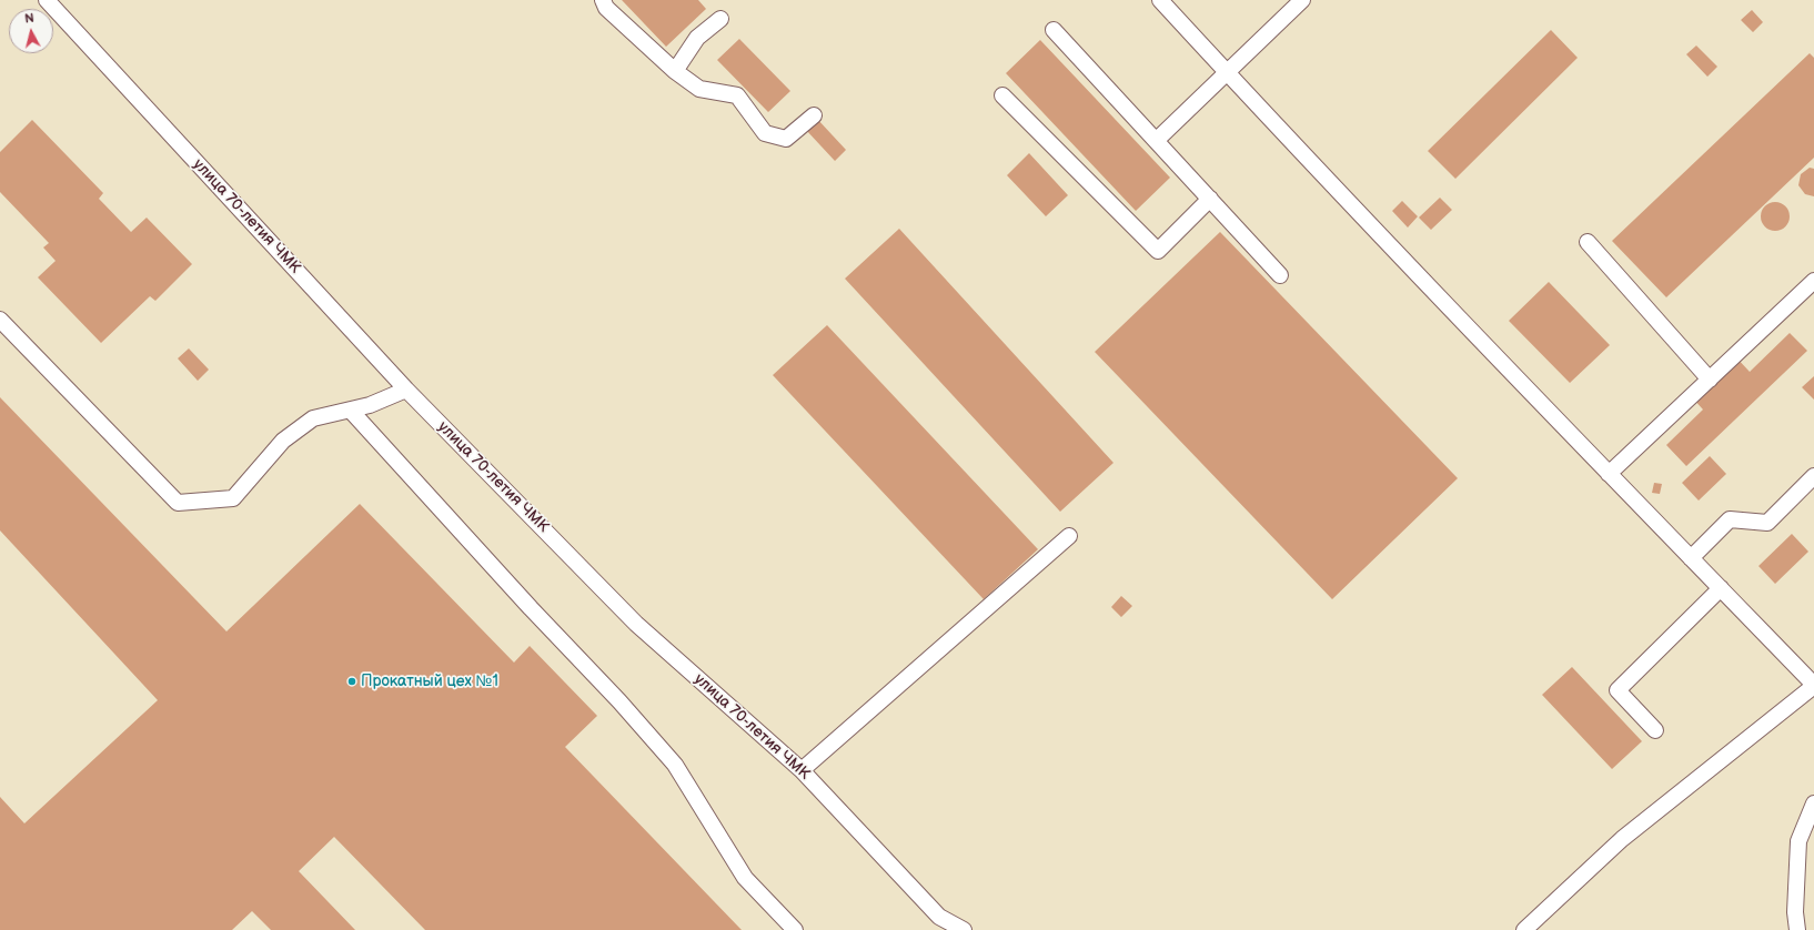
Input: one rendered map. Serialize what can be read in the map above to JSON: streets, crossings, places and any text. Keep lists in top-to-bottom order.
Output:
{
  "streets": {
    "street": ["улица 70-летия ЧМК"]
  },
  "places": ["Прокатный цех №1"],
  "north": "top"
}
